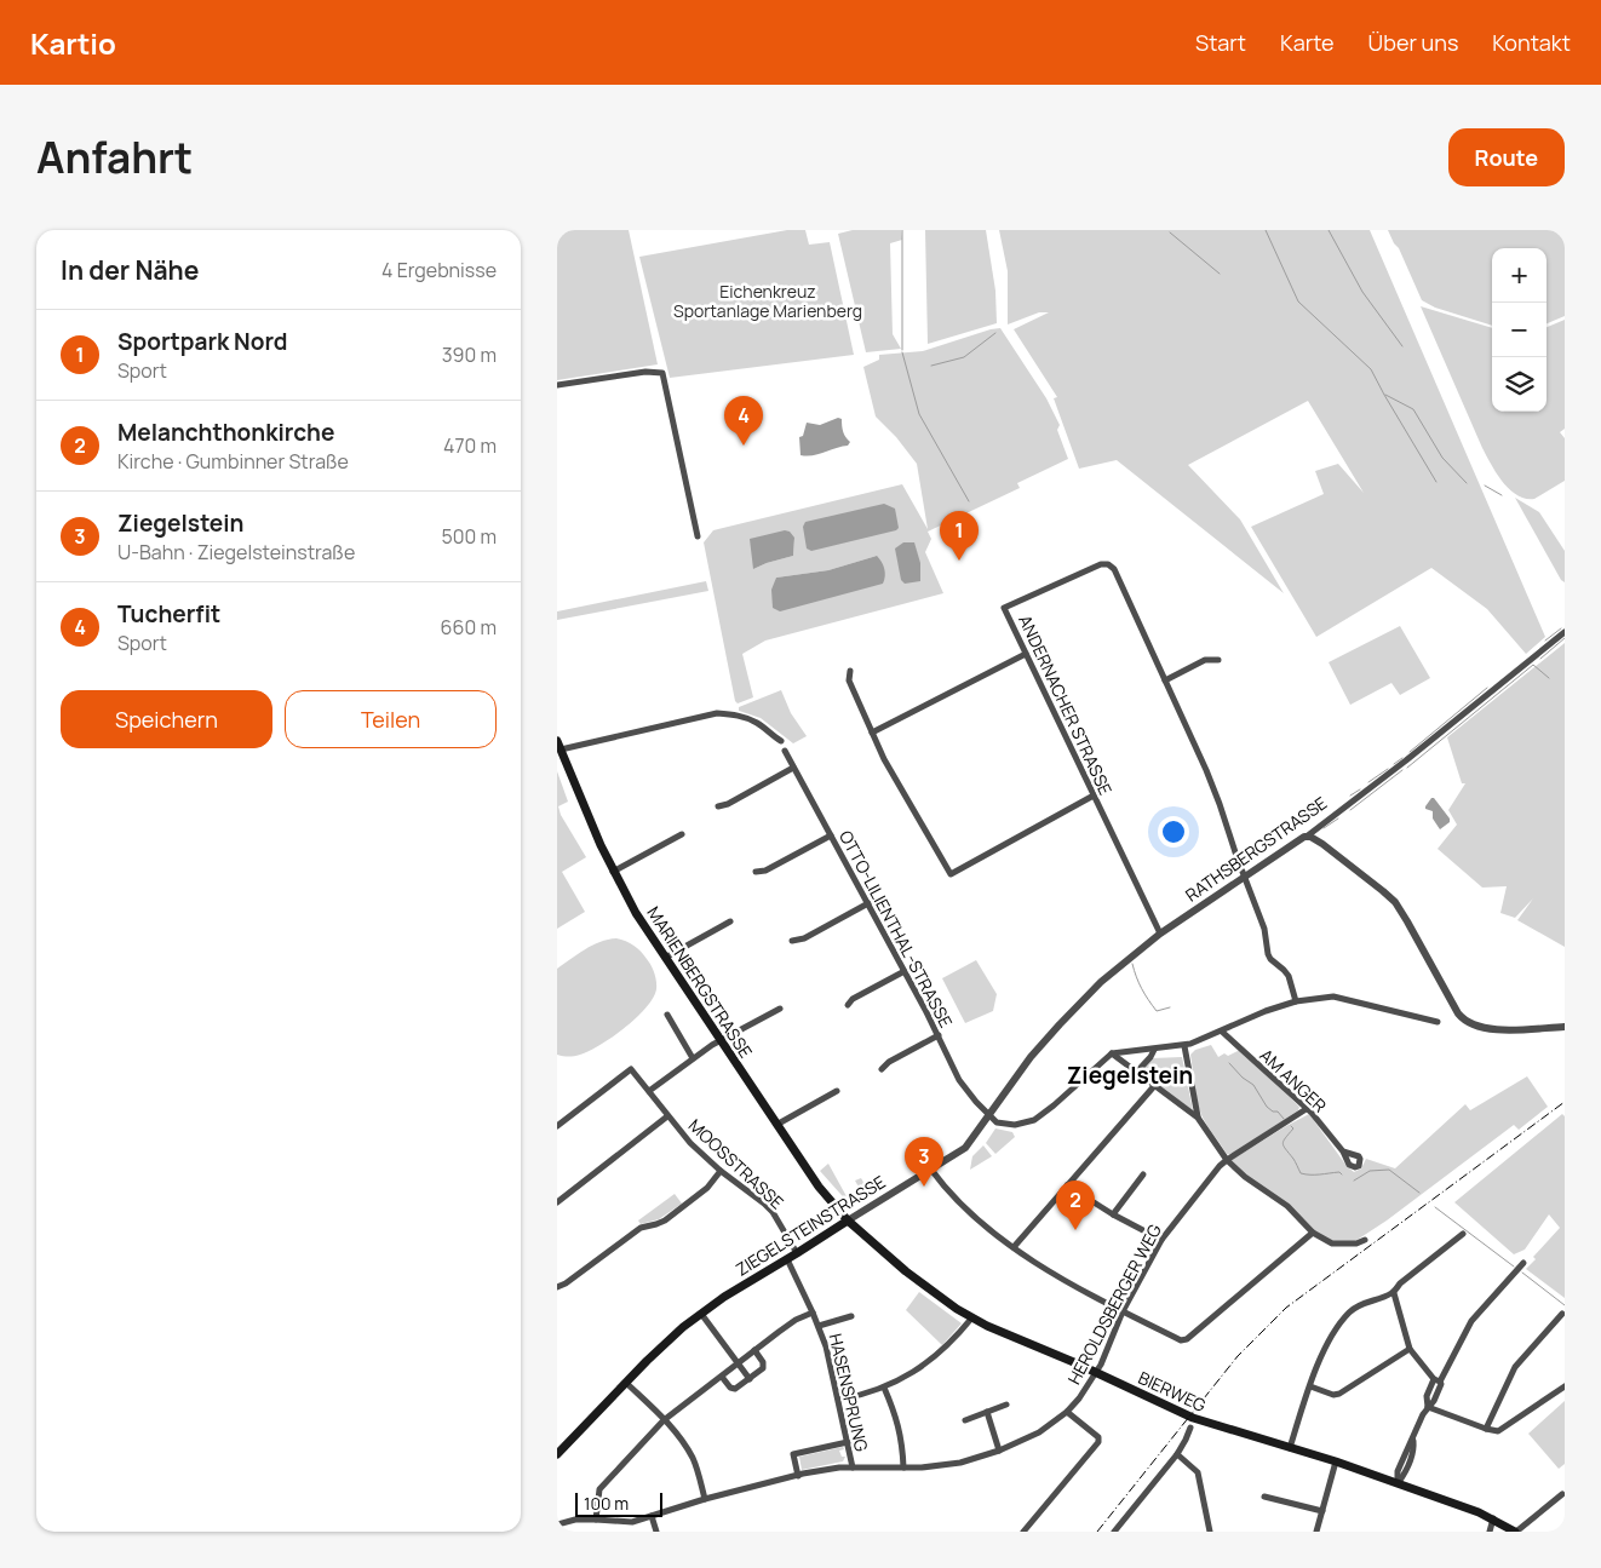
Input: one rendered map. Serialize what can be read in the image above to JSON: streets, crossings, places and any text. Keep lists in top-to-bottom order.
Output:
{
  "streets": {
    "main road": ["MARIENBERGSTRASSE", "ZIEGELSTEINSTRASSE", "BIERWEG"],
    "street": [
      "ANDERNACHER STRASSE",
      "RATHSBERGSTRASSE",
      "OTTO-LILIENTHAL-STRASSE",
      "AM ANGER",
      "MOOSSTRASSE",
      "HEROLDSBERGER WEG",
      "HASENSPRUNG"
    ]
  },
  "crossings": [
    ["ANDERNACHER STRASSE", "RATHSBERGSTRASSE"],
    ["RATHSBERGSTRASSE", "OTTO-LILIENTHAL-STRASSE"],
    ["RATHSBERGSTRASSE", "ZIEGELSTEINSTRASSE"],
    ["OTTO-LILIENTHAL-STRASSE", "ZIEGELSTEINSTRASSE"],
    ["MARIENBERGSTRASSE", "ZIEGELSTEINSTRASSE"],
    ["MARIENBERGSTRASSE", "BIERWEG"],
    ["AM ANGER", "HEROLDSBERGER WEG"],
    ["MOOSSTRASSE", "ZIEGELSTEINSTRASSE"],
    ["ZIEGELSTEINSTRASSE", "BIERWEG"],
    ["ZIEGELSTEINSTRASSE", "HASENSPRUNG"],
    ["HEROLDSBERGER WEG", "BIERWEG"],
    ["HEROLDSBERGER WEG", "HASENSPRUNG"]
  ],
  "districts": ["Ziegelstein"],
  "parks": ["Eichenkreuz Sportanlage Marienberg"],
  "scale_bar": "100 m",
  "page": {
    "header": "Kartio",
    "nav": [
      "Start",
      "Karte",
      "Über uns",
      "Kontakt"
    ],
    "title": "Anfahrt",
    "buttons": [
      "Route",
      ["Speichern", "Teilen"]
    ],
    "heading": ["In der Nähe", "4 Ergebnisse"],
    "map_buttons": ["+", "−"],
    "list": [
      {
        "mark": "1",
        "name": "Sportpark Nord",
        "note": "Sport",
        "value": "390 m"
      },
      {
        "mark": "2",
        "name": "Melanchthonkirche",
        "note": "Kirche · Gumbinner Straße",
        "value": "470 m"
      },
      {
        "mark": "3",
        "name": "Ziegelstein",
        "note": "U-Bahn · Ziegelsteinstraße",
        "value": "500 m"
      },
      {
        "mark": "4",
        "name": "Tucherfit",
        "note": "Sport",
        "value": "660 m"
      }
    ],
    "pins": [
      "4",
      "1",
      "3",
      "2"
    ],
    "scale": "100 m"
  }
}
